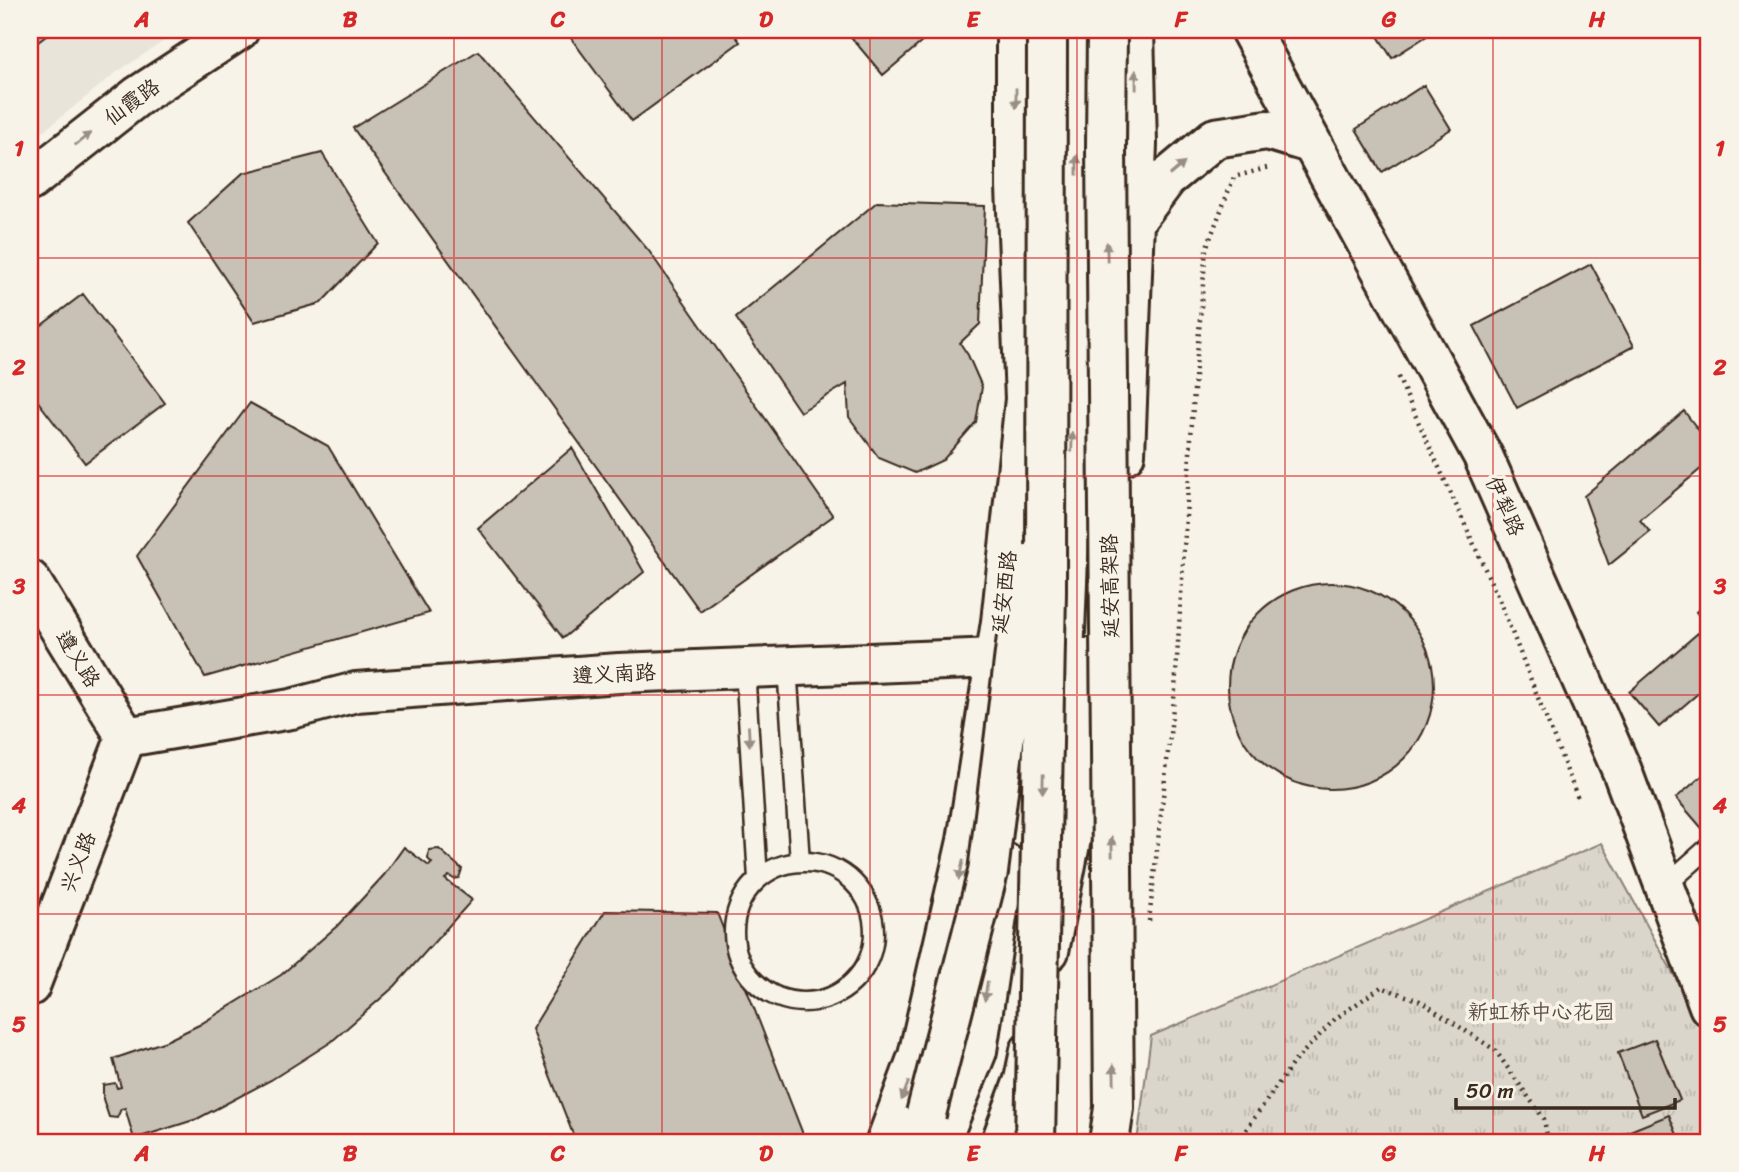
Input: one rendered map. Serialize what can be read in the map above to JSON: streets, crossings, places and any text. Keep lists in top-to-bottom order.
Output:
{
  "streets": {
    "main road": [
      "仙霞路",
      "伊犁路",
      "延安高架路",
      "延安西路",
      "遵义路",
      "遵义南路",
      "兴义路"
    ]
  },
  "crossings": [
    ["延安西路", "遵义南路"],
    ["遵义路", "遵义南路"],
    ["遵义路", "兴义路"],
    ["遵义南路", "兴义路"]
  ],
  "one_way": ["仙霞路"],
  "parks": ["新虹桥中心花园"],
  "scale_bar": "50 m",
  "grid": {
    "columns": [
      "A",
      "B",
      "C",
      "D",
      "E",
      "F",
      "G",
      "H"
    ],
    "rows": [
      "1",
      "2",
      "3",
      "4",
      "5"
    ]
  }
}
